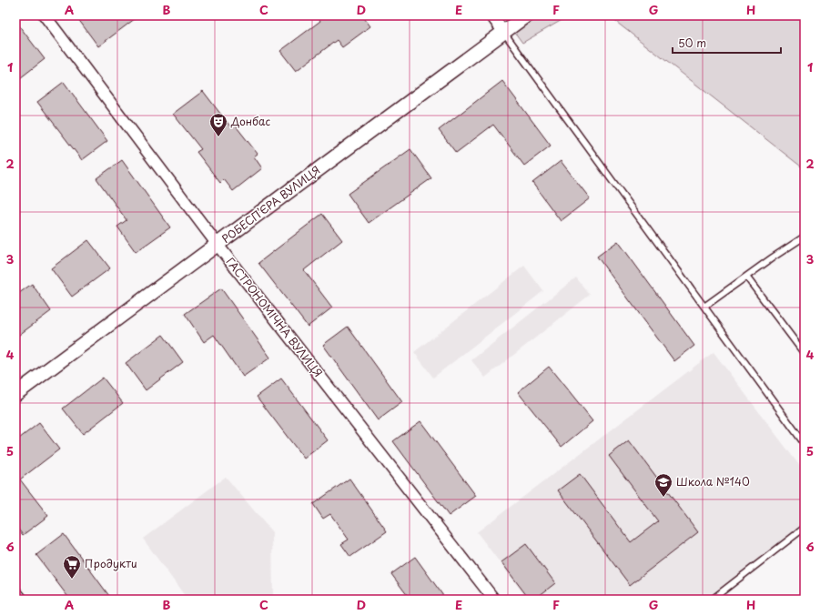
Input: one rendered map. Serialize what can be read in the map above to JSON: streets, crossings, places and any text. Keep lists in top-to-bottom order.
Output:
{
  "streets": {
    "street": ["РОБЕСП’ЄРА ВУЛИЦЯ", "ГАСТРОНОМІЧНА ВУЛИЦЯ"]
  },
  "crossings": [
    ["РОБЕСП’ЄРА ВУЛИЦЯ", "ГАСТРОНОМІЧНА ВУЛИЦЯ"]
  ],
  "places": {
    "theatre": ["Донбас"],
    "school or university": ["Школа №140"],
    "supermarket": ["Продукти"]
  },
  "scale_bar": "50 m",
  "grid": {
    "columns": [
      "A",
      "B",
      "C",
      "D",
      "E",
      "F",
      "G",
      "H"
    ],
    "rows": [
      "1",
      "2",
      "3",
      "4",
      "5",
      "6"
    ]
  }
}
